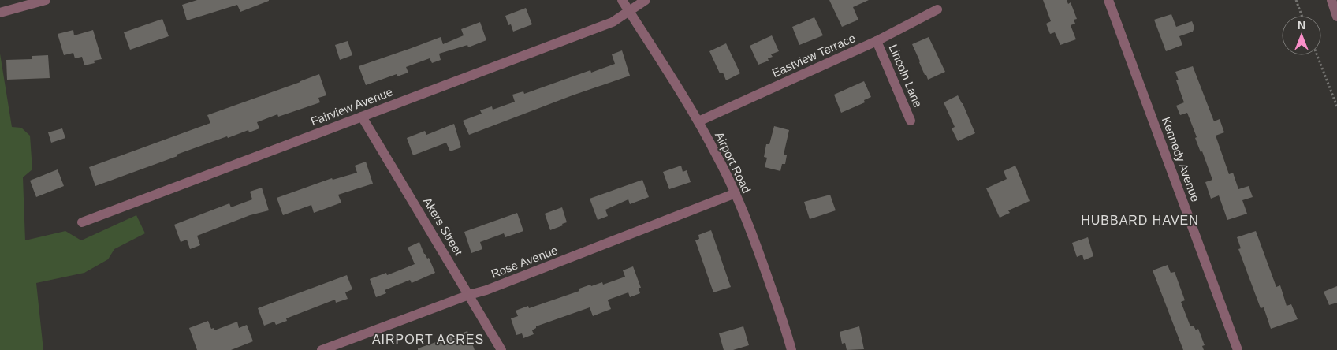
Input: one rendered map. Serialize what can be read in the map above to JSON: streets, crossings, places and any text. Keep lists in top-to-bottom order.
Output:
{
  "streets": {
    "street": [
      "Eastview Terrace",
      "Lincoln Lane",
      "Fairview Avenue",
      "Kennedy Avenue",
      "Airport Road",
      "Akers Street",
      "Rose Avenue"
    ]
  },
  "crossings": [
    ["Eastview Terrace", "Lincoln Lane"],
    ["Eastview Terrace", "Airport Road"],
    ["Fairview Avenue", "Airport Road"],
    ["Fairview Avenue", "Akers Street"],
    ["Airport Road", "Rose Avenue"],
    ["Akers Street", "Rose Avenue"]
  ],
  "districts": ["HUBBARD HAVEN", "AIRPORT ACRES"],
  "north": "top"
}
